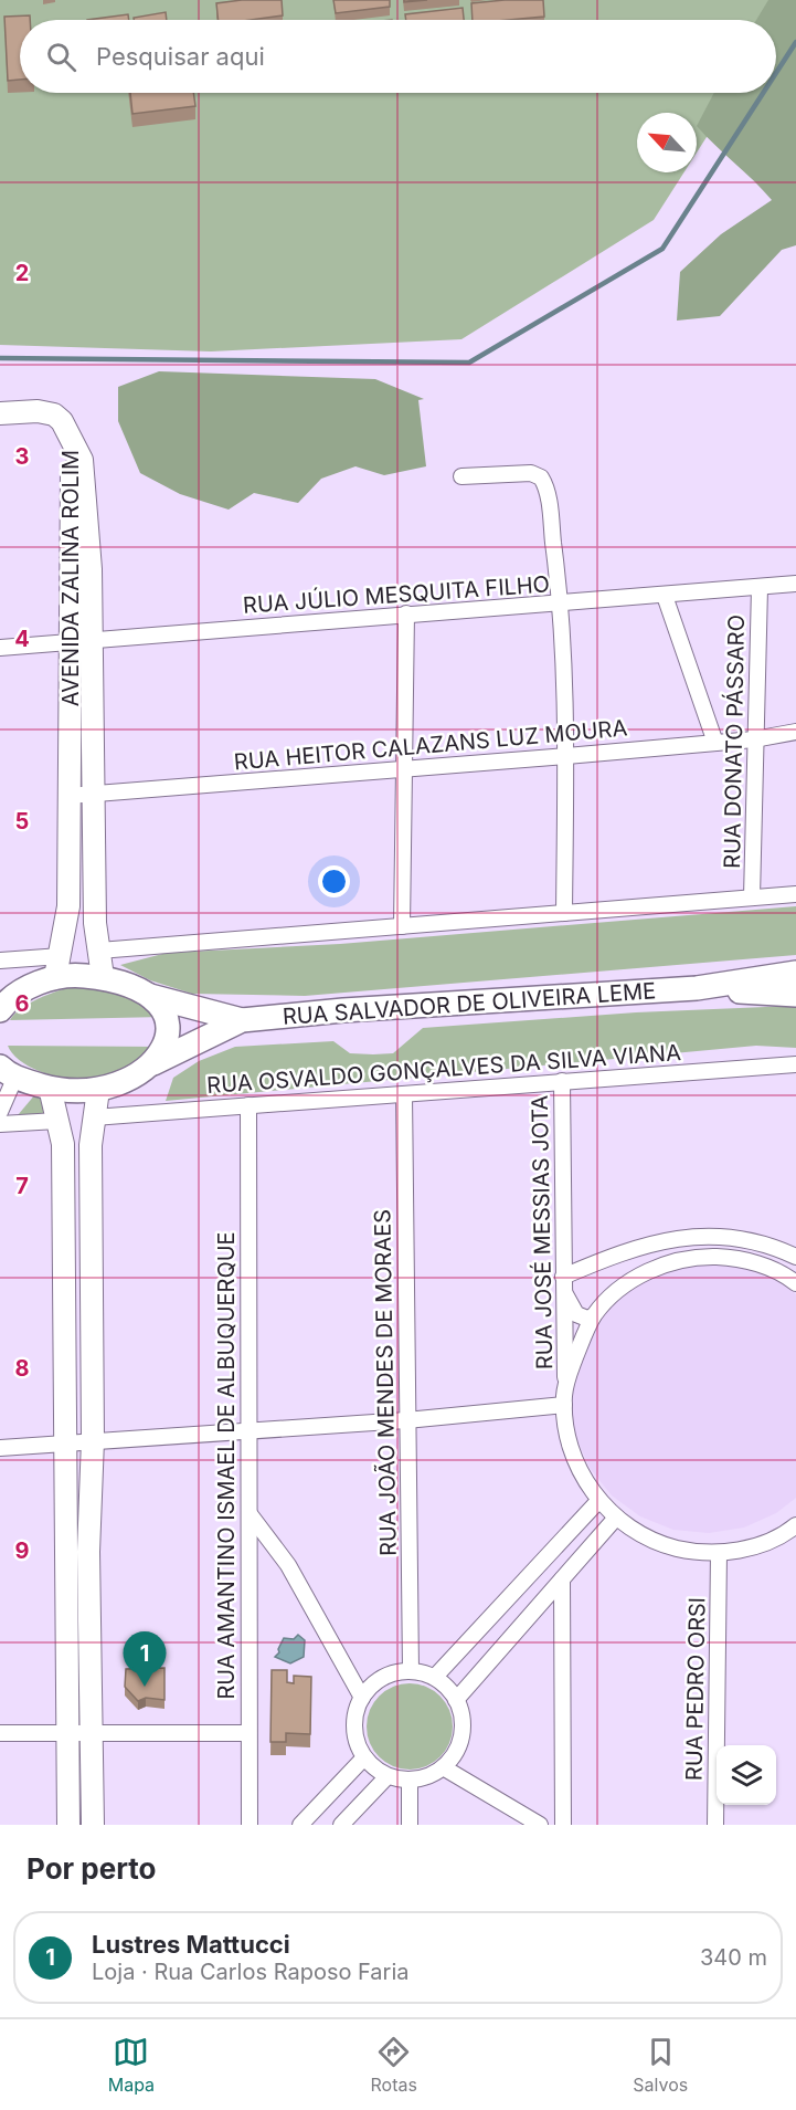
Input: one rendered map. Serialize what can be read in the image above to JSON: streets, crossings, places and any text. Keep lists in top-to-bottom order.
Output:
{
  "streets": {
    "main road": ["AVENIDA ZALINA ROLIM", "RUA SALVADOR DE OLIVEIRA LEME"],
    "street": [
      "RUA JÚLIO MESQUITA FILHO",
      "RUA DONATO PÁSSARO",
      "RUA HEITOR CALAZANS LUZ MOURA",
      "RUA OSVALDO GONÇALVES DA SILVA VIANA",
      "RUA JOSÉ MESSIAS JOTA",
      "RUA JOÃO MENDES DE MORAES",
      "RUA AMANTINO ISMAEL DE ALBUQUERQUE",
      "RUA PEDRO ORSI"
    ]
  },
  "crossings": [
    ["AVENIDA ZALINA ROLIM", "RUA JÚLIO MESQUITA FILHO"],
    ["AVENIDA ZALINA ROLIM", "RUA HEITOR CALAZANS LUZ MOURA"],
    ["RUA JÚLIO MESQUITA FILHO", "RUA DONATO PÁSSARO"],
    ["RUA DONATO PÁSSARO", "RUA HEITOR CALAZANS LUZ MOURA"],
    ["RUA OSVALDO GONÇALVES DA SILVA VIANA", "RUA JOSÉ MESSIAS JOTA"],
    ["RUA OSVALDO GONÇALVES DA SILVA VIANA", "RUA JOÃO MENDES DE MORAES"],
    ["RUA OSVALDO GONÇALVES DA SILVA VIANA", "RUA AMANTINO ISMAEL DE ALBUQUERQUE"]
  ],
  "north": "top left",
  "page": {
    "search": "Pesquisar aqui",
    "pins": "1",
    "heading": "Por perto",
    "list": [
      {
        "mark": "1",
        "name": "Lustres Mattucci",
        "note": "Loja · Rua Carlos Raposo Faria",
        "value": "340 m"
      }
    ],
    "nav": ["Mapa", "Rotas", "Salvos"]
  },
  "grid": {
    "rows": [
      "2",
      "3",
      "4",
      "5",
      "6",
      "7",
      "8",
      "9"
    ]
  }
}
